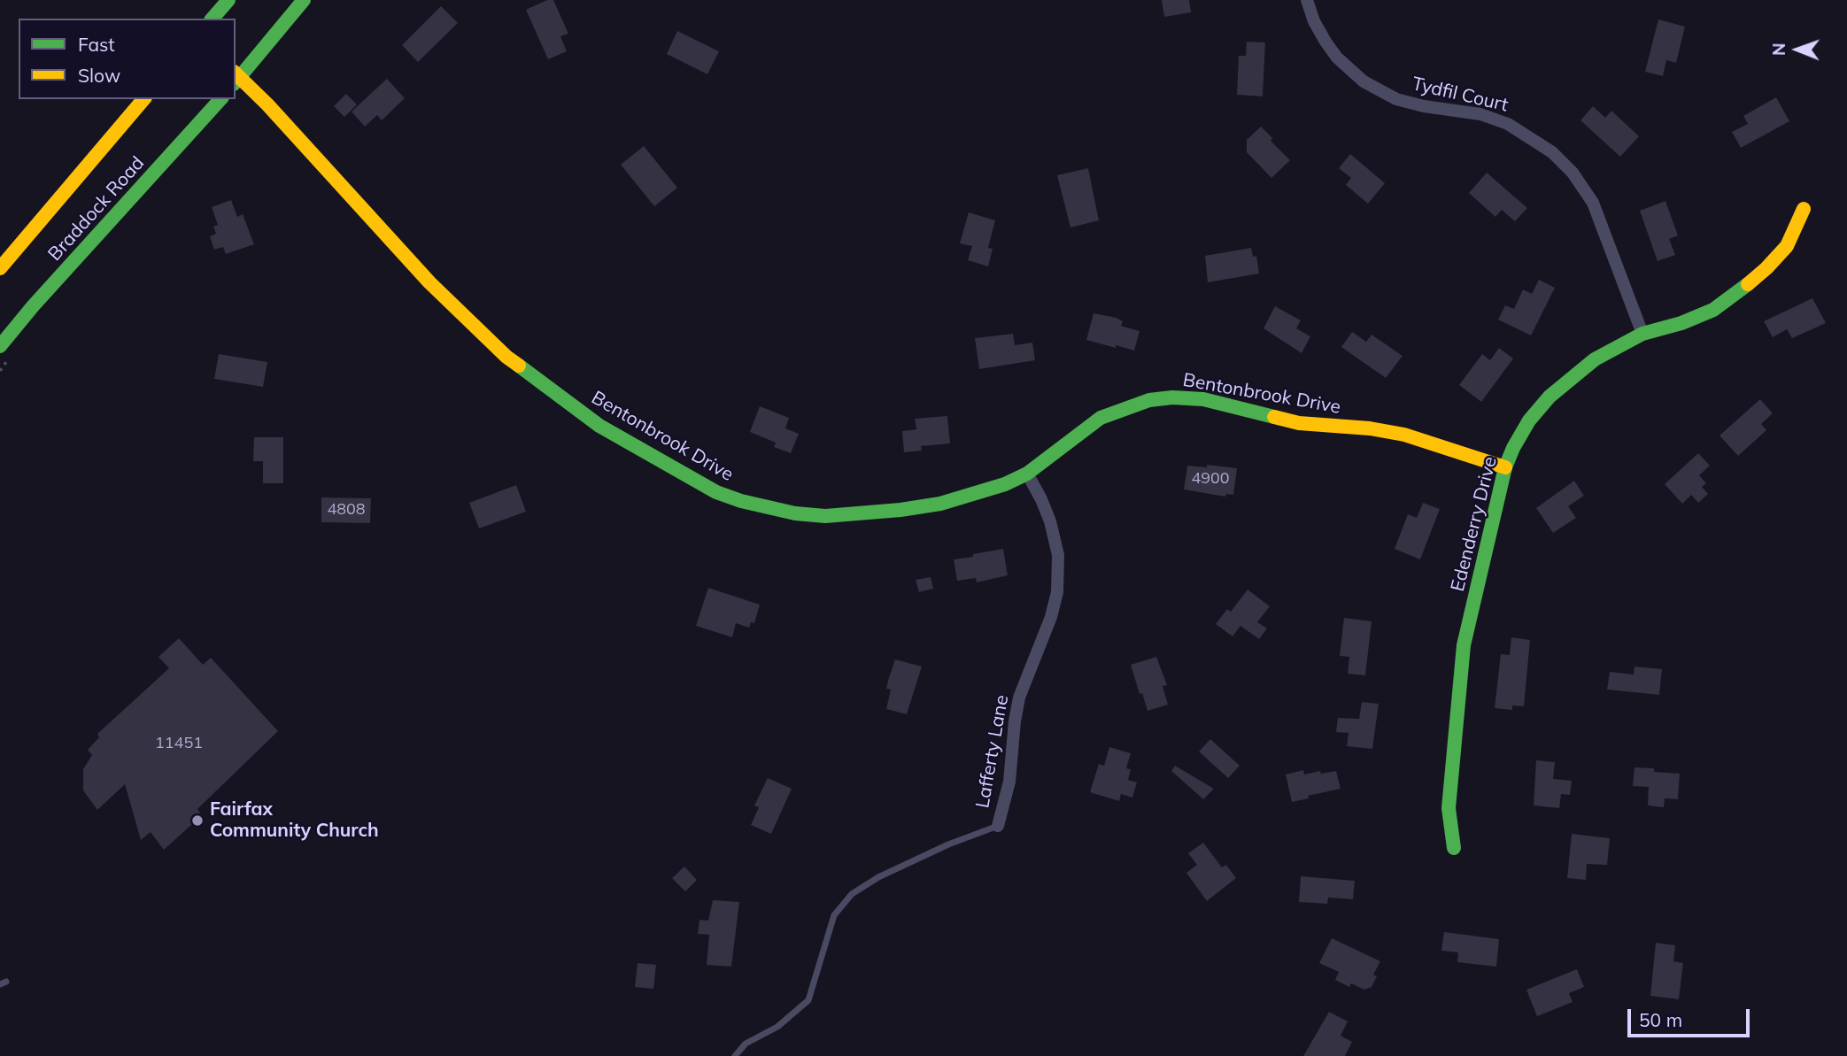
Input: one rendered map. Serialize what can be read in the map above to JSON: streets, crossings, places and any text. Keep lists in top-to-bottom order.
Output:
{
  "streets": {
    "street": [
      "Tydfil Court",
      "Braddock Road",
      "Bentonbrook Drive",
      "Edenderry Drive",
      "Lafferty Lane"
    ]
  },
  "crossings": [
    ["Tydfil Court", "Edenderry Drive"],
    ["Bentonbrook Drive", "Edenderry Drive"],
    ["Bentonbrook Drive", "Lafferty Lane"]
  ],
  "places": ["Fairfax Community Church"],
  "house_numbers": ["4900", "4808", "11451"],
  "legend": ["Fast", "Slow"],
  "scale_bar": "50 m",
  "north": "left"
}
